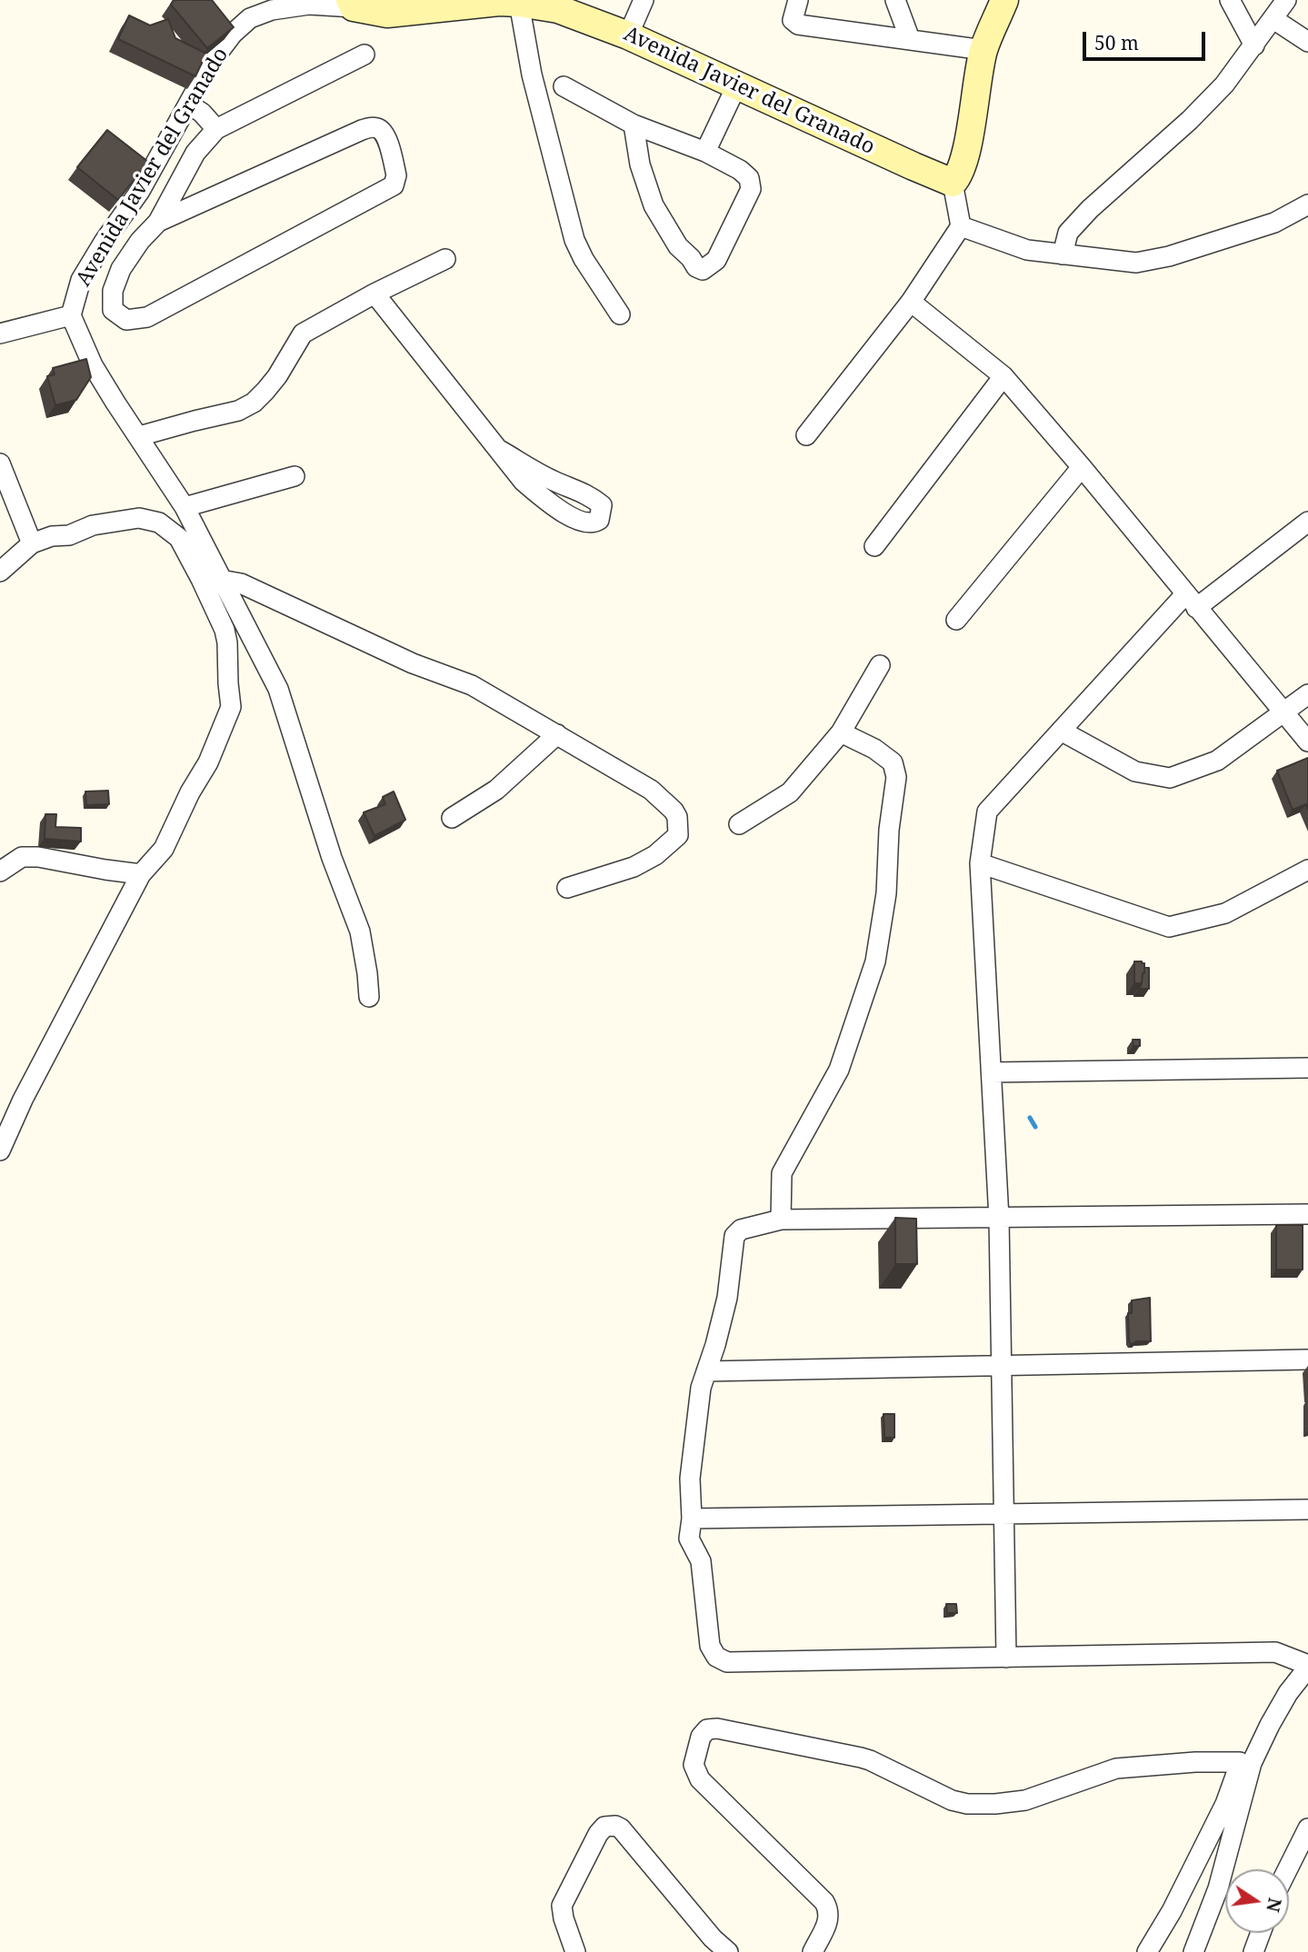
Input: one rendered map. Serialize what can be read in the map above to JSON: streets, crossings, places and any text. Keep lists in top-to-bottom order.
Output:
{
  "streets": {
    "street": ["Avenida Javier del Granado"]
  },
  "scale_bar": "50 m",
  "north": "right"
}
